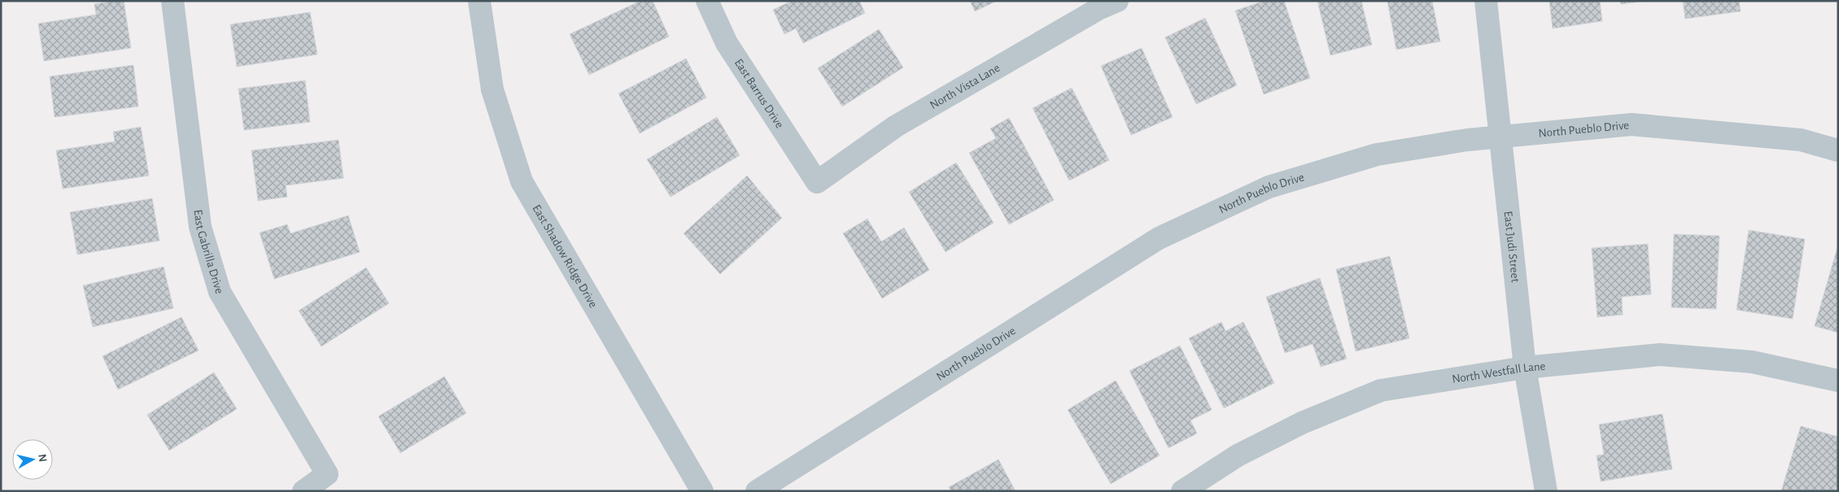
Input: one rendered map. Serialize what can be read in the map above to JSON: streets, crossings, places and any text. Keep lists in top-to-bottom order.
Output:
{
  "streets": {
    "street": [
      "North Vista Lane",
      "East Barrus Drive",
      "North Pueblo Drive",
      "East Judi Street",
      "East Gabrilla Drive",
      "East Shadow Ridge Drive",
      "North Westfall Lane"
    ]
  },
  "crossings": [
    ["North Vista Lane", "East Barrus Drive"],
    ["North Pueblo Drive", "East Judi Street"],
    ["East Judi Street", "North Westfall Lane"]
  ],
  "north": "right"
}
